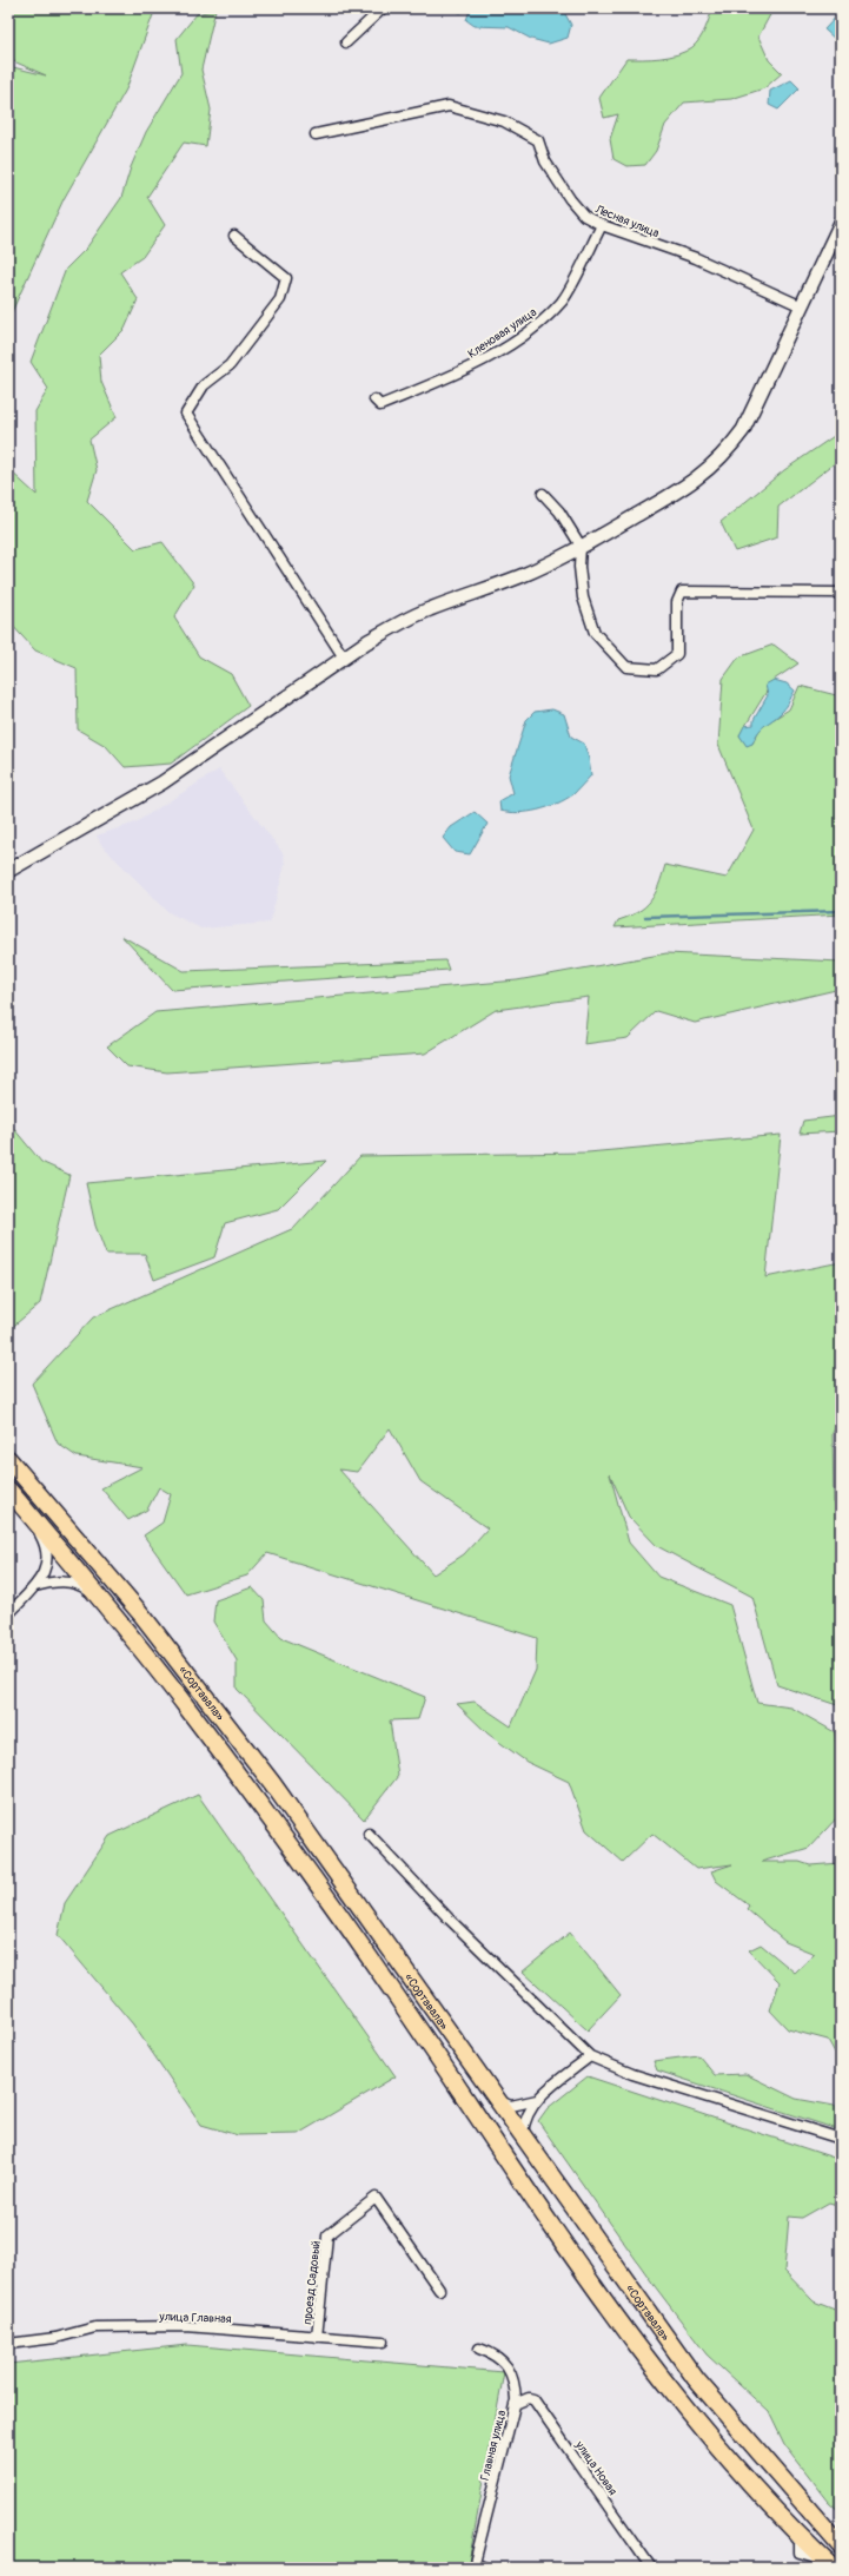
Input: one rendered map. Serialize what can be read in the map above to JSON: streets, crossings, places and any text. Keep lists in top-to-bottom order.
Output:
{
  "streets": {
    "highway": ["«Сортавала»"],
    "street": [
      "Лесная улица",
      "Кленовая улица",
      "проезд Садовый",
      "улица Главная",
      "Главная улица",
      "улица Новая"
    ]
  },
  "crossings": [
    ["Лесная улица", "Кленовая улица"],
    ["проезд Садовый", "улица Главная"],
    ["Главная улица", "улица Новая"]
  ]
}
